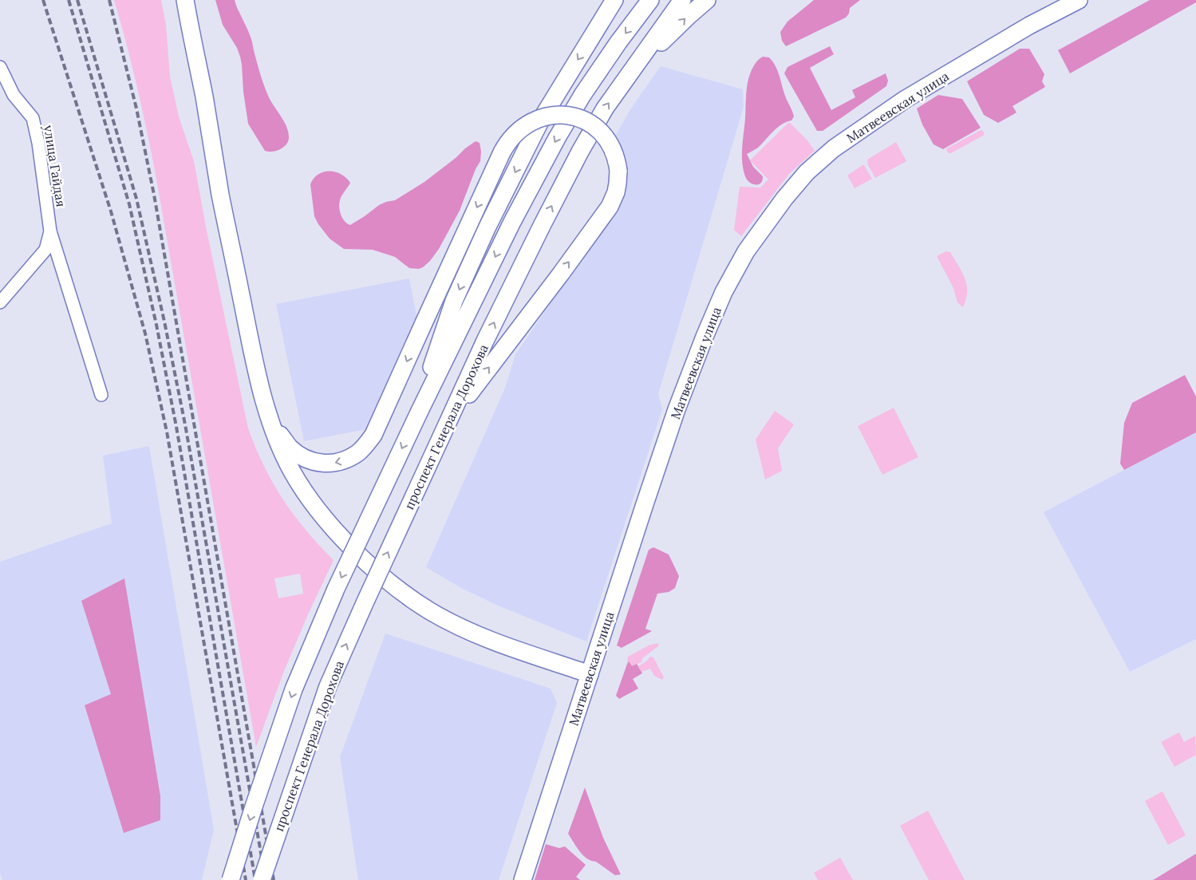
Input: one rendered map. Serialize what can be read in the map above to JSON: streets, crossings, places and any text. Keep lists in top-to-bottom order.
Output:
{
  "streets": {
    "street": ["Матвеевская улица", "улица Гайдая", "проспект Генерала Дорохова"]
  }
}
